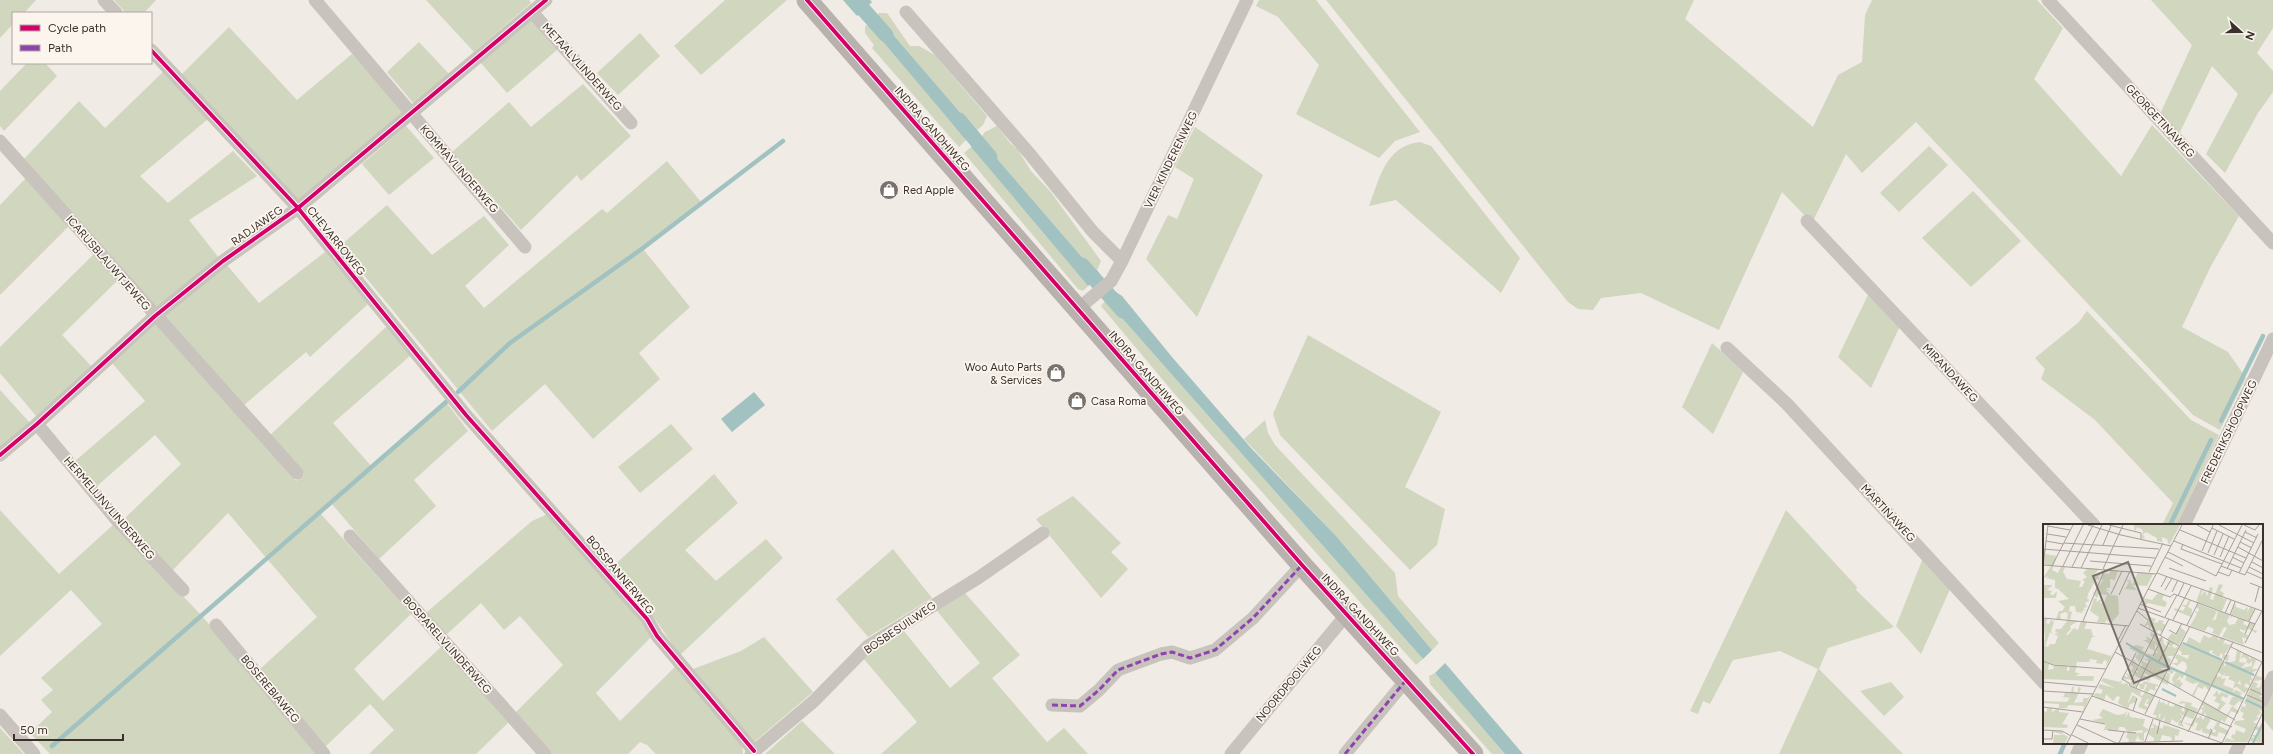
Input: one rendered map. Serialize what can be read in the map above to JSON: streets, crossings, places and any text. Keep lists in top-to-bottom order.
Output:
{
  "streets": {
    "main road": ["INDIRA GANDHIWEG"],
    "street": [
      "METAALVLINDERWEG",
      "GEORGETINAWEG",
      "VIER KINDERENWEG",
      "KOMMAVLINDERWEG",
      "RADJAWEG",
      "CHEVARROWEG",
      "ICARUSBLAUWTJEWEG",
      "MIRANDAWEG",
      "FREDERIKSHOOPWEG",
      "HERMELIJNVLINDERWEG",
      "MARTINAWEG",
      "BOSSPANNERWEG",
      "BOSBESUILWEG",
      "BOSPARELVLINDERWEG",
      "NOORDPOOLWEG",
      "BOSEREBIAWEG"
    ]
  },
  "crossings": [
    ["METAALVLINDERWEG", "RADJAWEG"],
    ["INDIRA GANDHIWEG", "VIER KINDERENWEG"],
    ["INDIRA GANDHIWEG", "NOORDPOOLWEG"],
    ["KOMMAVLINDERWEG", "RADJAWEG"],
    ["RADJAWEG", "CHEVARROWEG"],
    ["RADJAWEG", "ICARUSBLAUWTJEWEG"],
    ["RADJAWEG", "HERMELIJNVLINDERWEG"],
    ["CHEVARROWEG", "BOSSPANNERWEG"],
    ["BOSSPANNERWEG", "BOSBESUILWEG"]
  ],
  "places": {
    "shop": ["Red Apple", "Woo Auto Parts & Services", "Casa Roma"]
  },
  "legend": ["Cycle path", "Path"],
  "scale_bar": "50 m",
  "north": "right"
}
